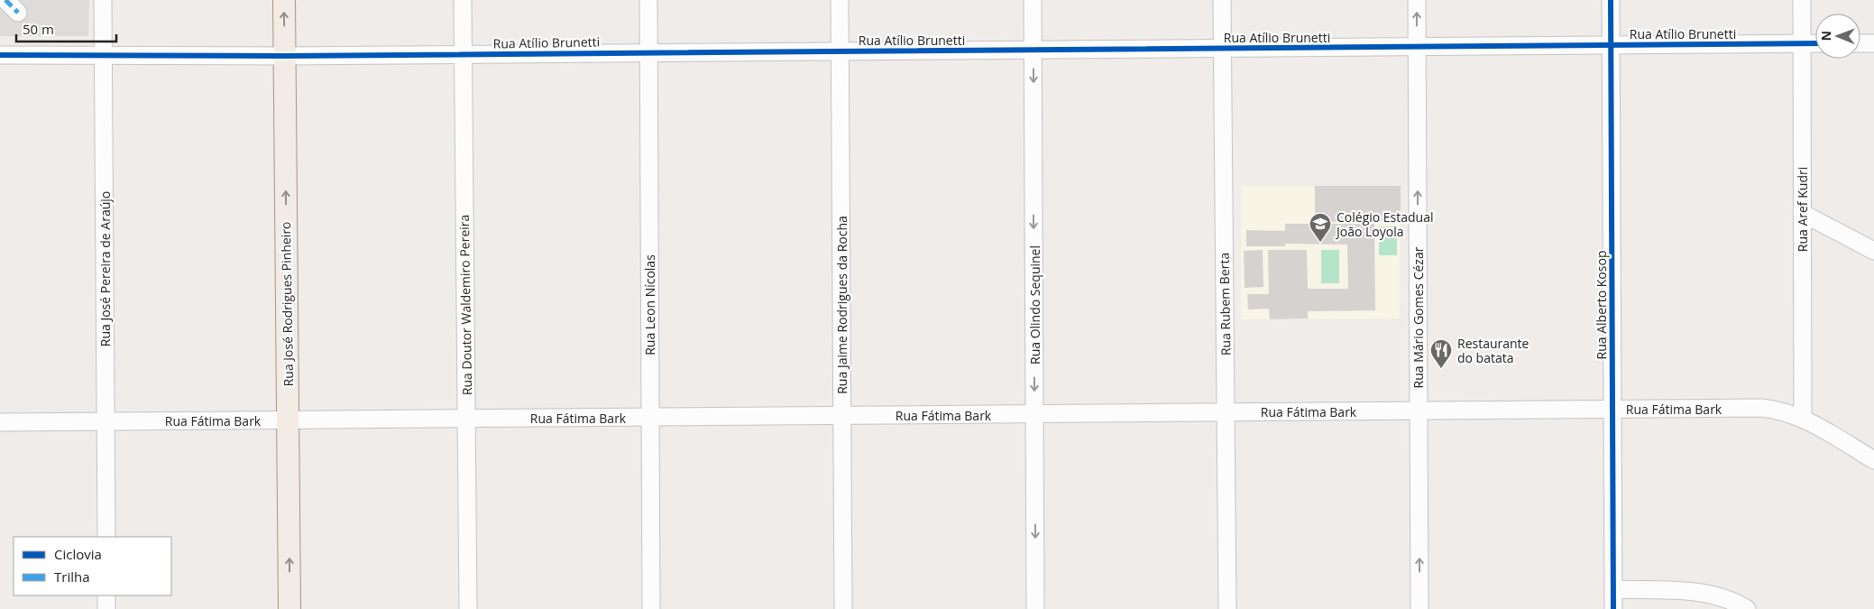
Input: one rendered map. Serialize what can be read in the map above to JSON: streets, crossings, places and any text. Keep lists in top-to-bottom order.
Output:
{
  "streets": {
    "main road": ["Rua José Rodrigues Pinheiro"],
    "street": [
      "Rua Atílio Brunetti",
      "Rua Aref Kudri",
      "Rua José Pereira de Araújo",
      "Rua Rubem Berta",
      "Rua Doutor Waldemiro Pereira",
      "Rua Leon Nícolas",
      "Rua Jaime Rodrigues da Rocha",
      "Rua Olindo Sequinel",
      "Rua Alberto Kosop",
      "Rua Mário Gomes Cézar",
      "Rua Fátima Bark"
    ]
  },
  "crossings": [
    ["Rua Atílio Brunetti", "Rua Aref Kudri"],
    ["Rua Atílio Brunetti", "Rua José Pereira de Araújo"],
    ["Rua Atílio Brunetti", "Rua José Rodrigues Pinheiro"],
    ["Rua Atílio Brunetti", "Rua Rubem Berta"],
    ["Rua Atílio Brunetti", "Rua Doutor Waldemiro Pereira"],
    ["Rua Atílio Brunetti", "Rua Leon Nícolas"],
    ["Rua Atílio Brunetti", "Rua Jaime Rodrigues da Rocha"],
    ["Rua Atílio Brunetti", "Rua Olindo Sequinel"],
    ["Rua Atílio Brunetti", "Rua Alberto Kosop"],
    ["Rua Atílio Brunetti", "Rua Mário Gomes Cézar"],
    ["Rua Aref Kudri", "Rua Fátima Bark"],
    ["Rua José Pereira de Araújo", "Rua Fátima Bark"],
    ["Rua José Rodrigues Pinheiro", "Rua Fátima Bark"],
    ["Rua Rubem Berta", "Rua Fátima Bark"],
    ["Rua Doutor Waldemiro Pereira", "Rua Fátima Bark"],
    ["Rua Leon Nícolas", "Rua Fátima Bark"],
    ["Rua Jaime Rodrigues da Rocha", "Rua Fátima Bark"],
    ["Rua Olindo Sequinel", "Rua Fátima Bark"],
    ["Rua Alberto Kosop", "Rua Fátima Bark"],
    ["Rua Mário Gomes Cézar", "Rua Fátima Bark"]
  ],
  "one_way": ["Rua José Rodrigues Pinheiro", "Rua Olindo Sequinel", "Rua Mário Gomes Cézar"],
  "places": {
    "school or university": ["Colégio Estadual João Loyola"],
    "restaurant": ["Restaurante do batata"]
  },
  "legend": ["Ciclovia", "Trilha"],
  "scale_bar": "50 m",
  "north": "left"
}
